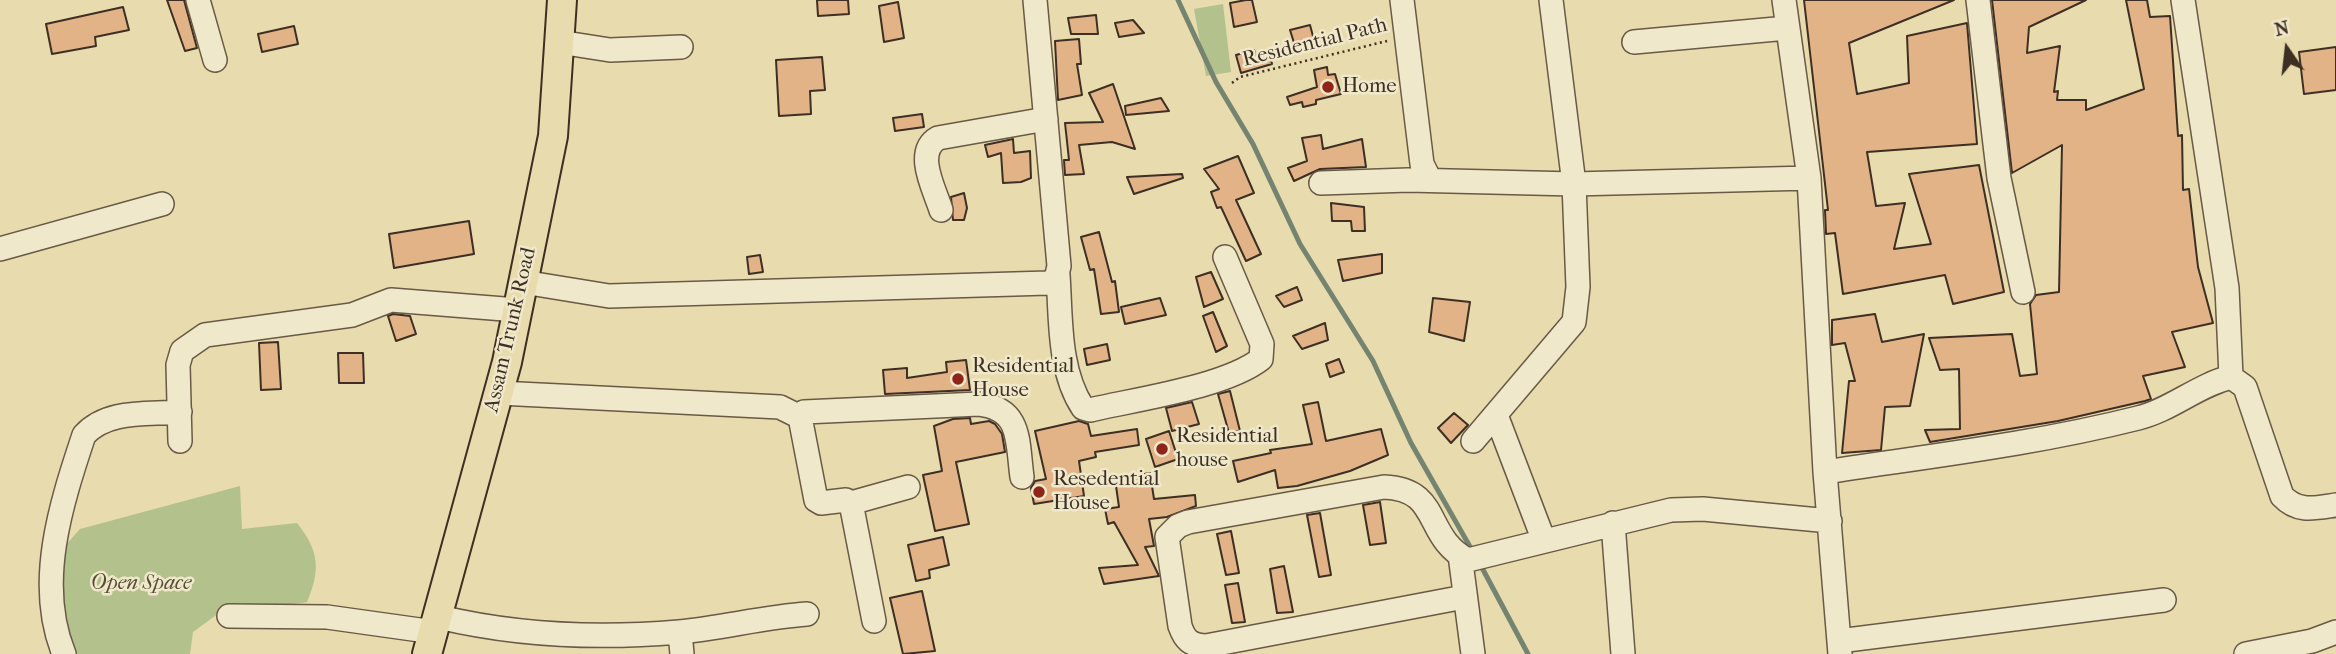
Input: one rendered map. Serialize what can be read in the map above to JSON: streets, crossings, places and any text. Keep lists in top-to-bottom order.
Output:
{
  "streets": {
    "main road": ["Assam Trunk Road"],
    "path": ["Residential Path"]
  },
  "parks": ["Open Space"],
  "places": [
    "Home",
    "Residential House",
    "Residential house",
    "Resedential House"
  ],
  "north": "top"
}
